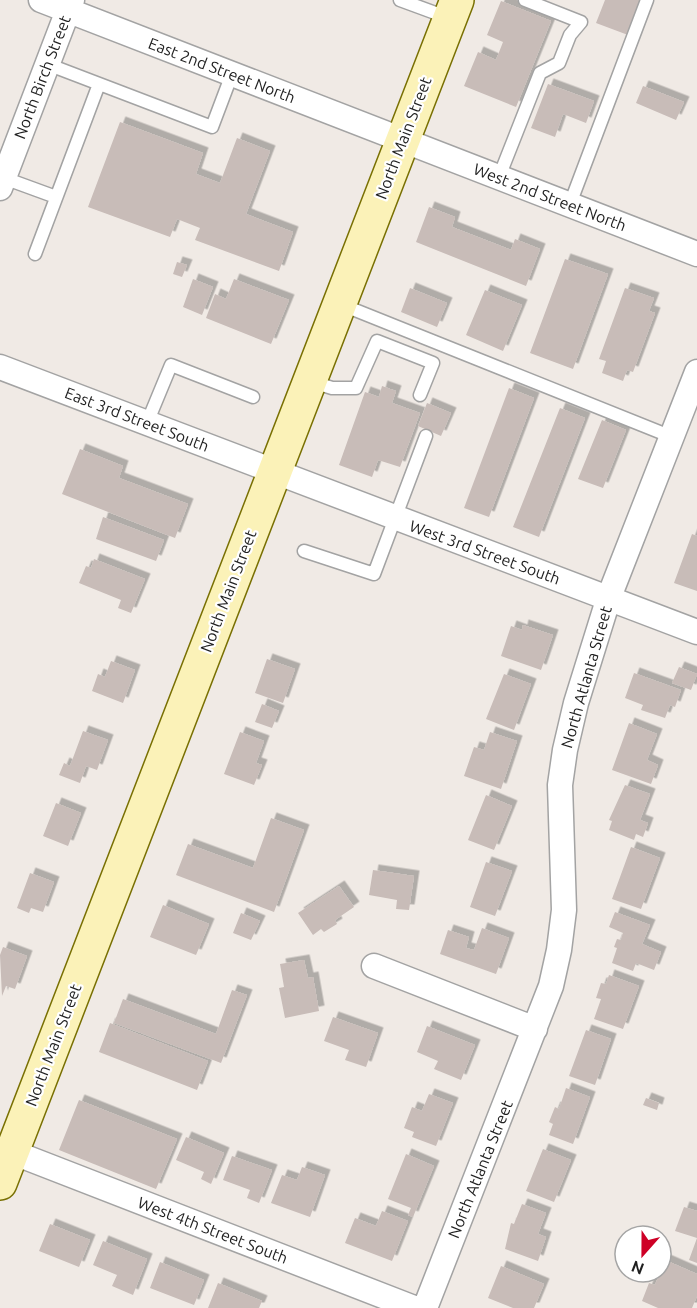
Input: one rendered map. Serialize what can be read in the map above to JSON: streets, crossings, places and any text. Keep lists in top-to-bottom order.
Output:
{
  "streets": {
    "main road": ["North Main Street"],
    "street": [
      "East 2nd Street North",
      "North Birch Street",
      "West 2nd Street North",
      "East 3rd Street South",
      "West 3rd Street South",
      "North Atlanta Street",
      "West 4th Street South"
    ]
  },
  "crossings": [
    ["East 2nd Street North", "North Birch Street"],
    ["East 2nd Street North", "North Main Street"],
    ["East 2nd Street North", "West 2nd Street North"],
    ["North Main Street", "West 2nd Street North"],
    ["North Main Street", "East 3rd Street South"],
    ["North Main Street", "West 3rd Street South"],
    ["North Main Street", "West 4th Street South"],
    ["East 3rd Street South", "West 3rd Street South"],
    ["West 3rd Street South", "North Atlanta Street"]
  ],
  "north": "bottom"
}
